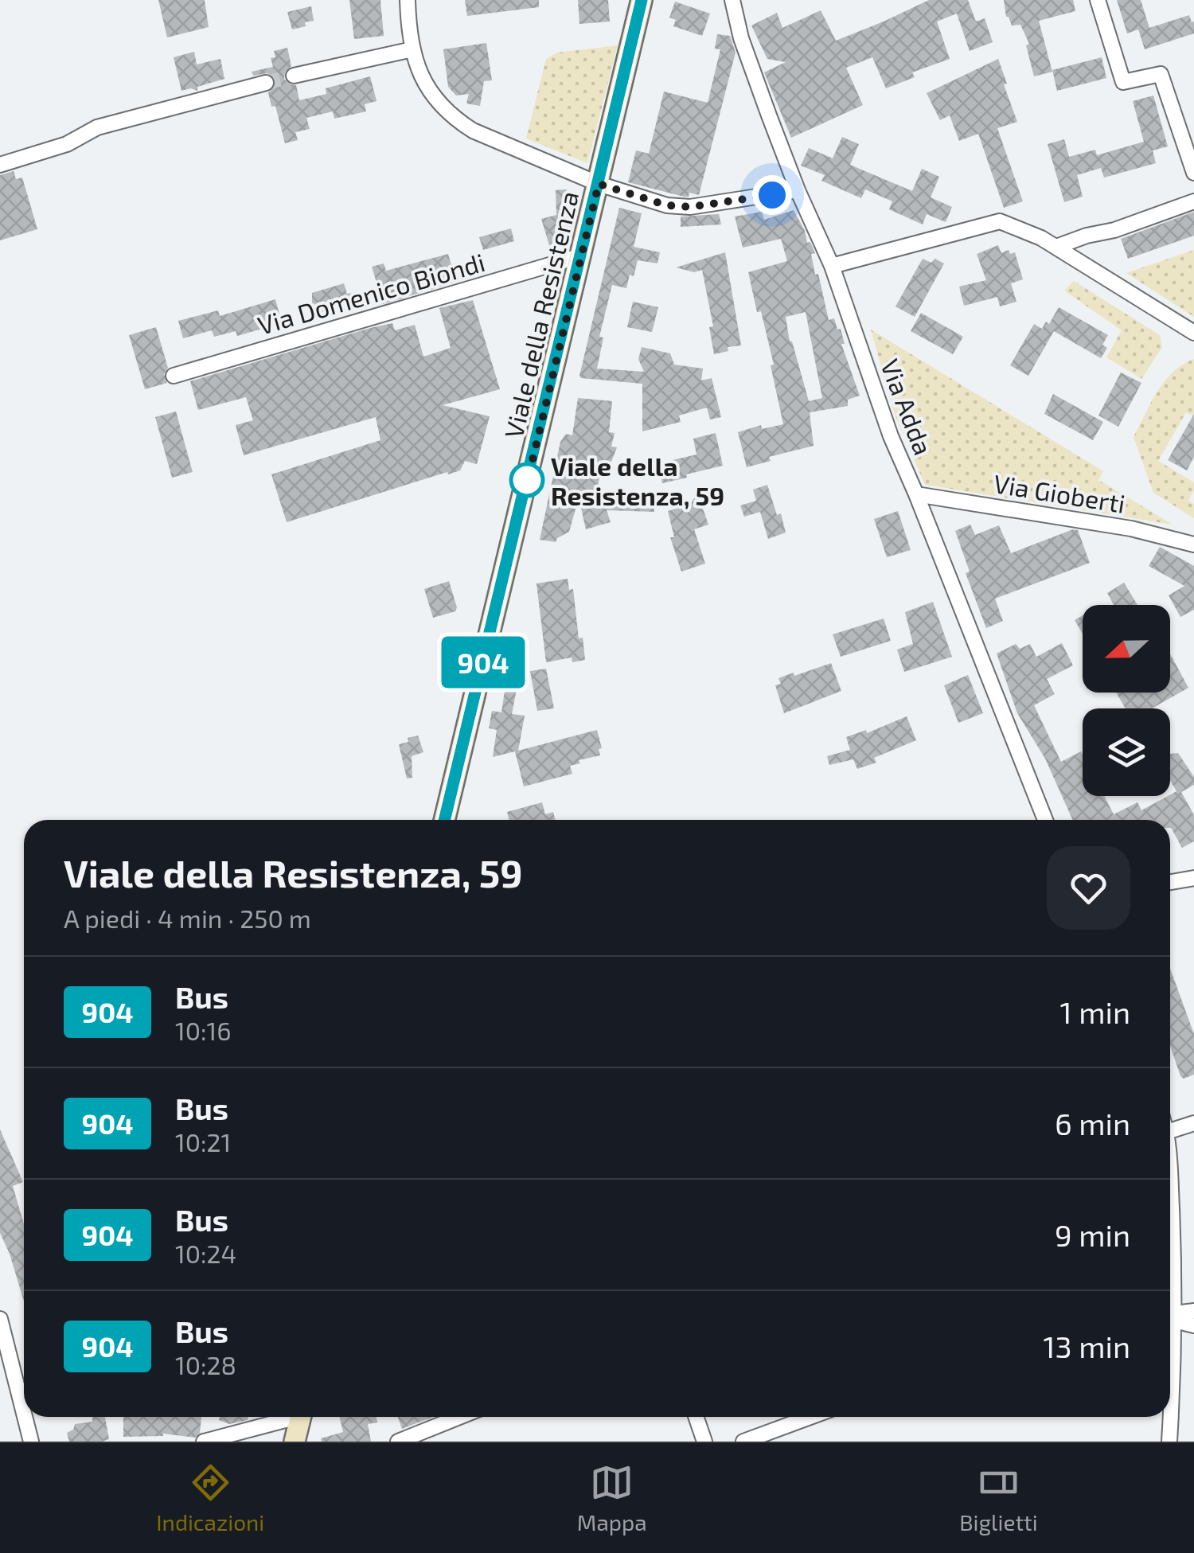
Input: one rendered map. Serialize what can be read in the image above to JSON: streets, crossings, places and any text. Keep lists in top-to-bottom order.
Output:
{
  "streets": {
    "main road": ["Viale della Resistenza"],
    "street": ["Via Domenico Biondi", "Via Adda", "Via Gioberti"]
  },
  "crossings": [
    ["Via Domenico Biondi", "Viale della Resistenza"],
    ["Via Adda", "Via Gioberti"]
  ],
  "places": ["Viale della Resistenza, 59"],
  "lines": ["bus line 904"],
  "north": "left",
  "page": {
    "on_map": "904",
    "heading": ["Viale della Resistenza, 59", "A piedi · 4 min · 250 m"],
    "list": [
      {
        "mark": "904",
        "name": "Bus",
        "note": "10:16",
        "value": "1 min"
      },
      {
        "mark": "904",
        "name": "Bus",
        "note": "10:21",
        "value": "6 min"
      },
      {
        "mark": "904",
        "name": "Bus",
        "note": "10:24",
        "value": "9 min"
      },
      {
        "mark": "904",
        "name": "Bus",
        "note": "10:28",
        "value": "13 min"
      }
    ],
    "tabs": ["Indicazioni", "Mappa", "Biglietti"]
  }
}
